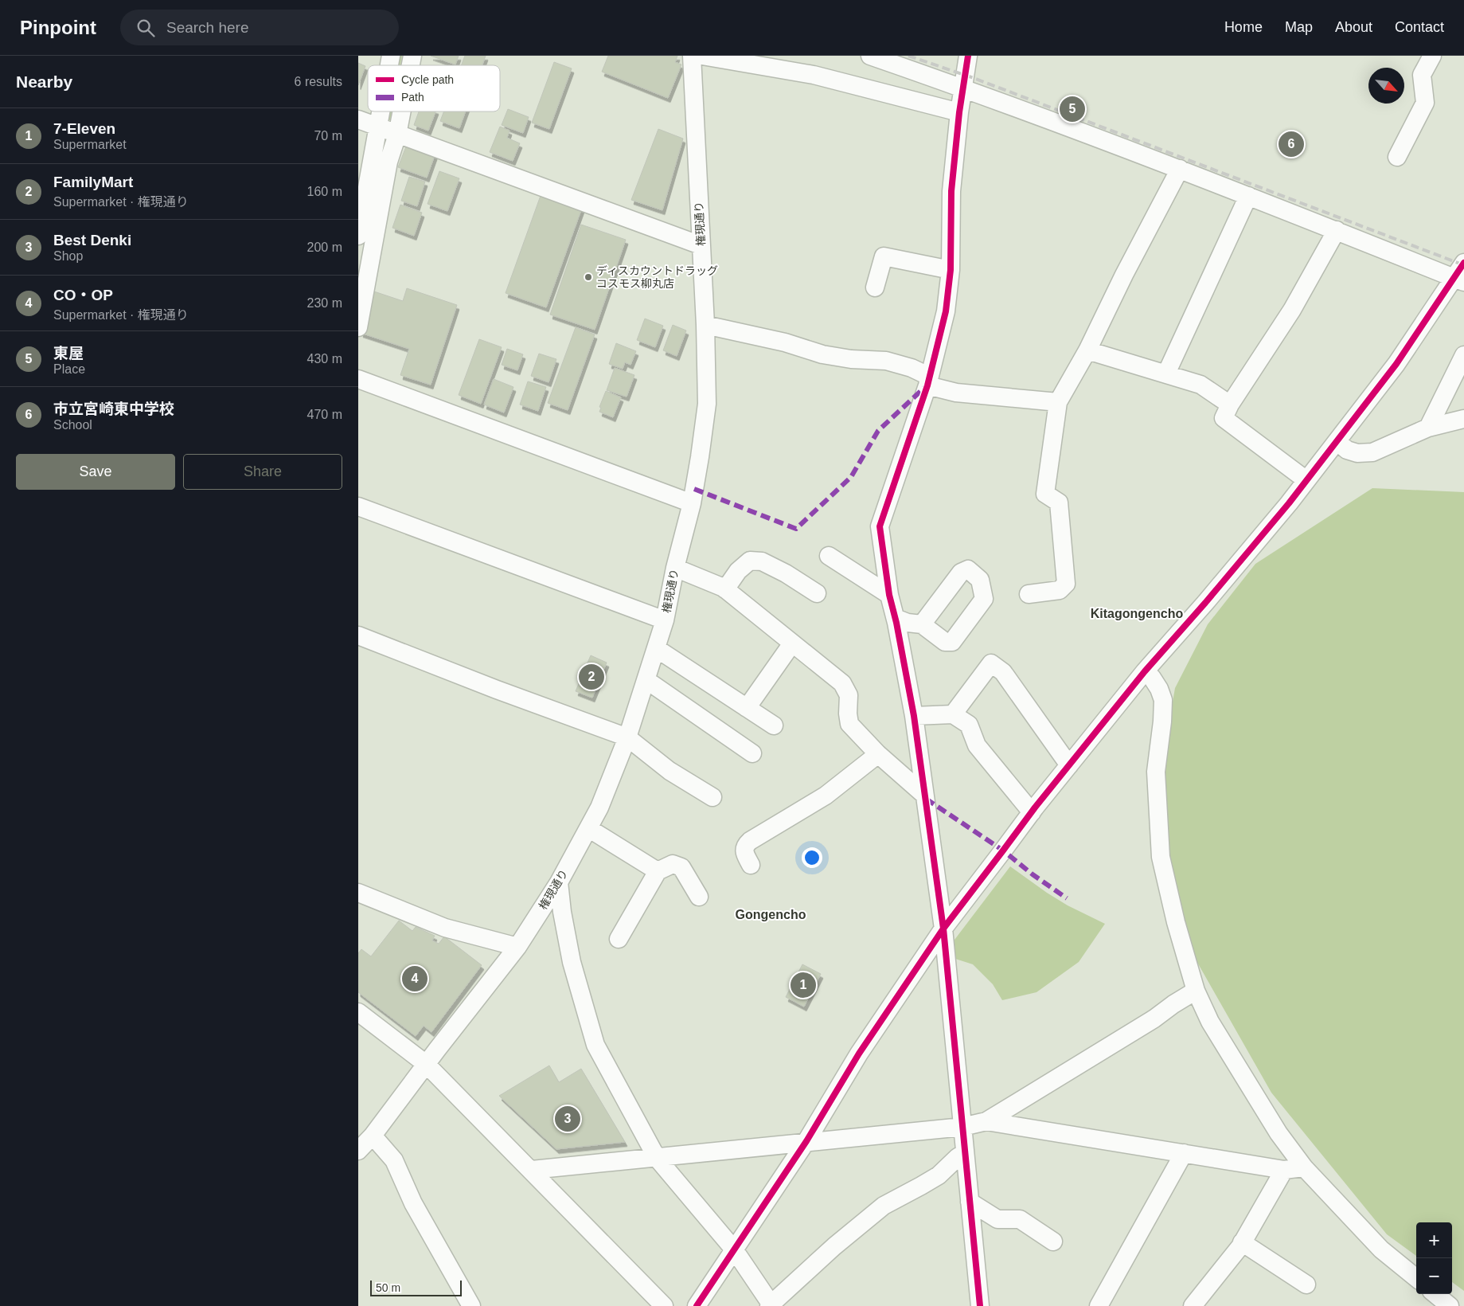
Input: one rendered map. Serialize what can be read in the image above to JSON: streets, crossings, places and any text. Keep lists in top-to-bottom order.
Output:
{
  "streets": {
    "street": ["権現通り"]
  },
  "districts": ["Kitagongencho", "Gongencho"],
  "places": ["ディスカウントドラッグ コスモス柳丸店"],
  "legend": ["Cycle path", "Path"],
  "scale_bar": "50 m",
  "north": "bottom right",
  "page": {
    "header": "Pinpoint",
    "search": "Search here",
    "nav": [
      "Home",
      "Map",
      "About",
      "Contact"
    ],
    "heading": ["Nearby", "6 results"],
    "pins": [
      "5",
      "6",
      "2",
      "4",
      "1",
      "3"
    ],
    "list": [
      {
        "mark": "1",
        "name": "7-Eleven",
        "note": "Supermarket",
        "value": "70 m"
      },
      {
        "mark": "2",
        "name": "FamilyMart",
        "note": "Supermarket · 権現通り",
        "value": "160 m"
      },
      {
        "mark": "3",
        "name": "Best Denki",
        "note": "Shop",
        "value": "200 m"
      },
      {
        "mark": "4",
        "name": "CO・OP",
        "note": "Supermarket · 権現通り",
        "value": "230 m"
      },
      {
        "mark": "5",
        "name": "東屋",
        "note": "Place",
        "value": "430 m"
      },
      {
        "mark": "6",
        "name": "市立宮崎東中学校",
        "note": "School",
        "value": "470 m"
      }
    ],
    "buttons": ["Save", "Share"],
    "map_buttons": ["+", "−"],
    "scale": "50 m"
  }
}
